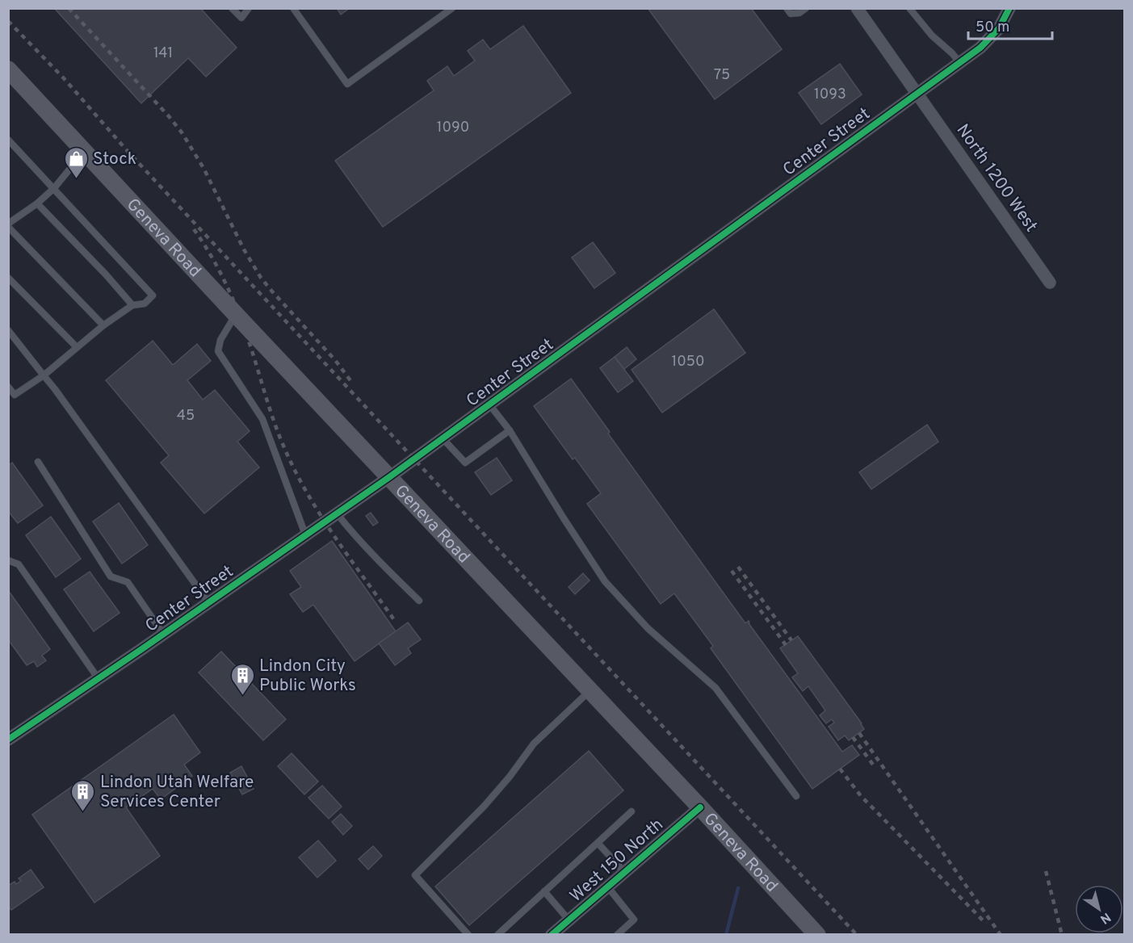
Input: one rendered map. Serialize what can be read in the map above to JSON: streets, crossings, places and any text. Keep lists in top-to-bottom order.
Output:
{
  "streets": {
    "main road": ["Geneva Road"],
    "street": ["Center Street", "North 1200 West", "West 150 North"]
  },
  "crossings": [
    ["Center Street", "North 1200 West"],
    ["Center Street", "Geneva Road"],
    ["Geneva Road", "West 150 North"]
  ],
  "places": {
    "shop": ["Stock"],
    "building": ["Lindon City Public Works", "Lindon Utah Welfare Services Center"]
  },
  "house_numbers": [
    "141",
    "75",
    "1093",
    "1090",
    "1050",
    "45"
  ],
  "scale_bar": "50 m",
  "north": "bottom right"
}
